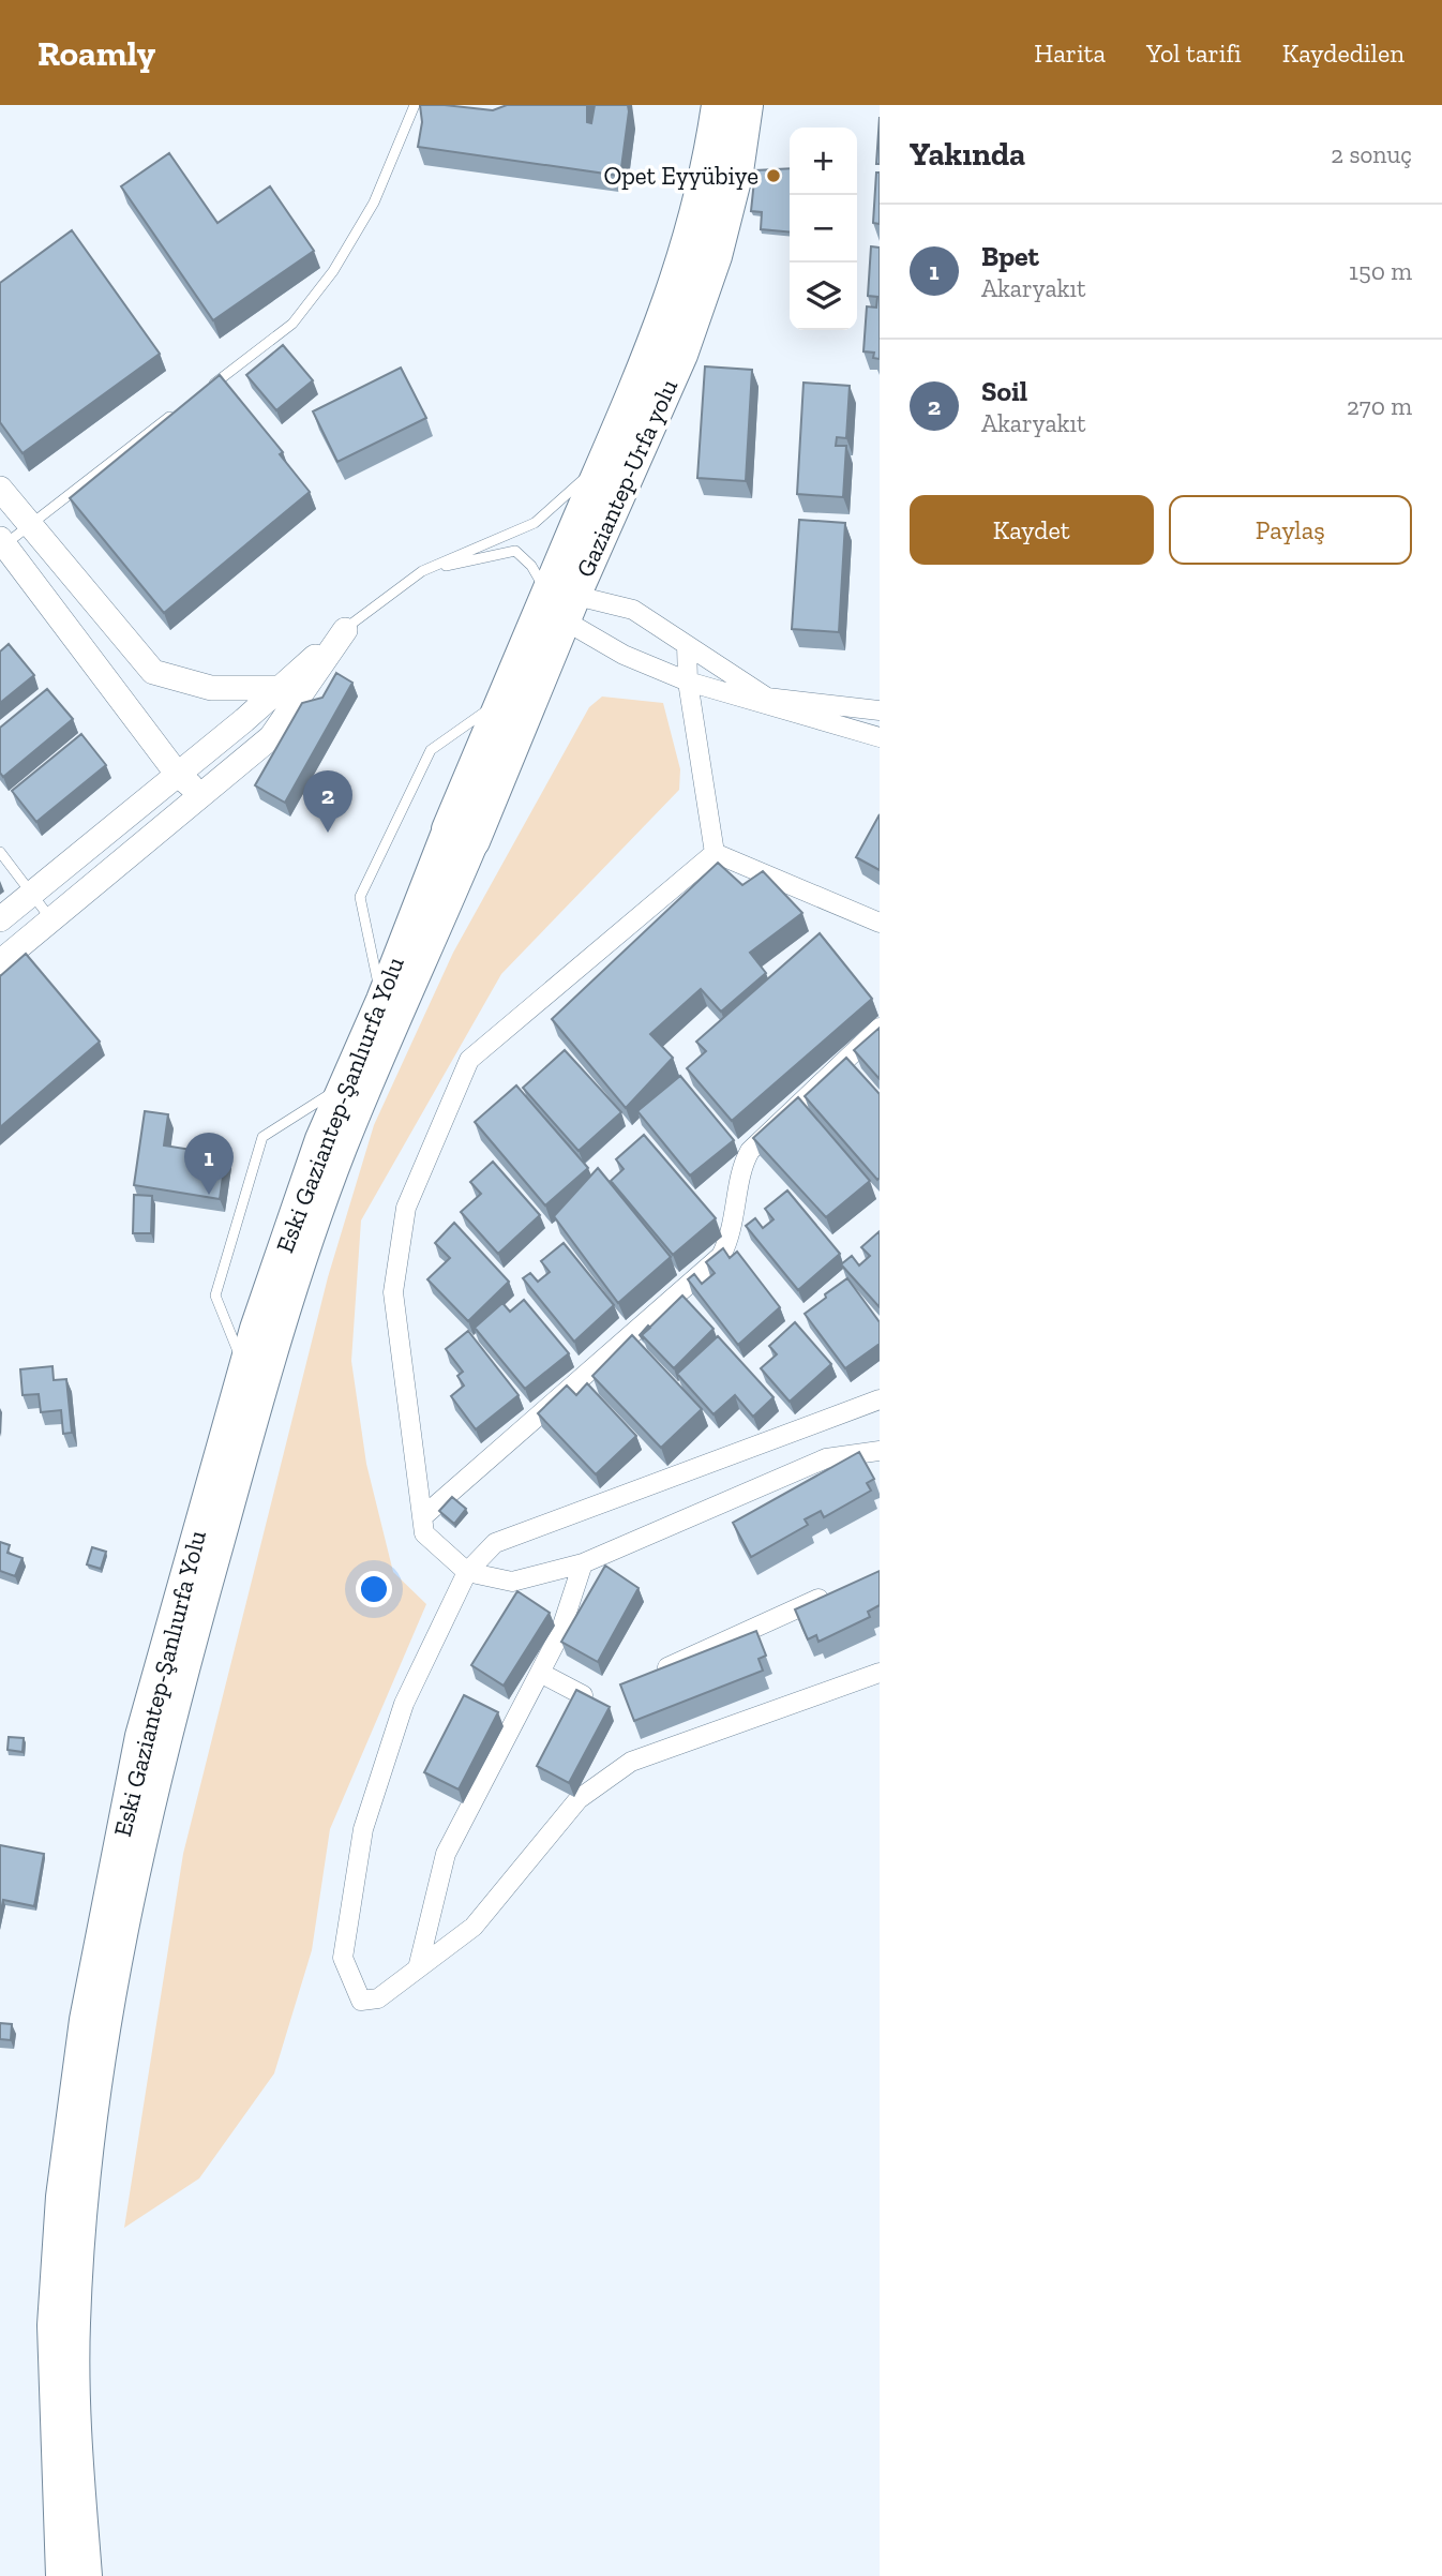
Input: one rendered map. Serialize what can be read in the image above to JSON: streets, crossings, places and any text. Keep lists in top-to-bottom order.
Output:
{
  "streets": {
    "highway": ["Gaziantep-Urfa yolu"],
    "main road": ["Eski Gaziantep-Şanlıurfa Yolu"]
  },
  "crossings": [
    ["Gaziantep-Urfa yolu", "Eski Gaziantep-Şanlıurfa Yolu"]
  ],
  "places": ["Opet Eyyübiye"],
  "page": {
    "header": "Roamly",
    "nav": ["Harita", "Yol tarifi", "Kaydedilen"],
    "heading": ["Yakında", "2 sonuç"],
    "map_buttons": ["+", "−"],
    "list": [
      {
        "mark": "1",
        "name": "Bpet",
        "note": "Akaryakıt",
        "value": "150 m"
      },
      {
        "mark": "2",
        "name": "Soil",
        "note": "Akaryakıt",
        "value": "270 m"
      }
    ],
    "buttons": ["Kaydet", "Paylaş"],
    "pins": ["2", "1"]
  }
}
